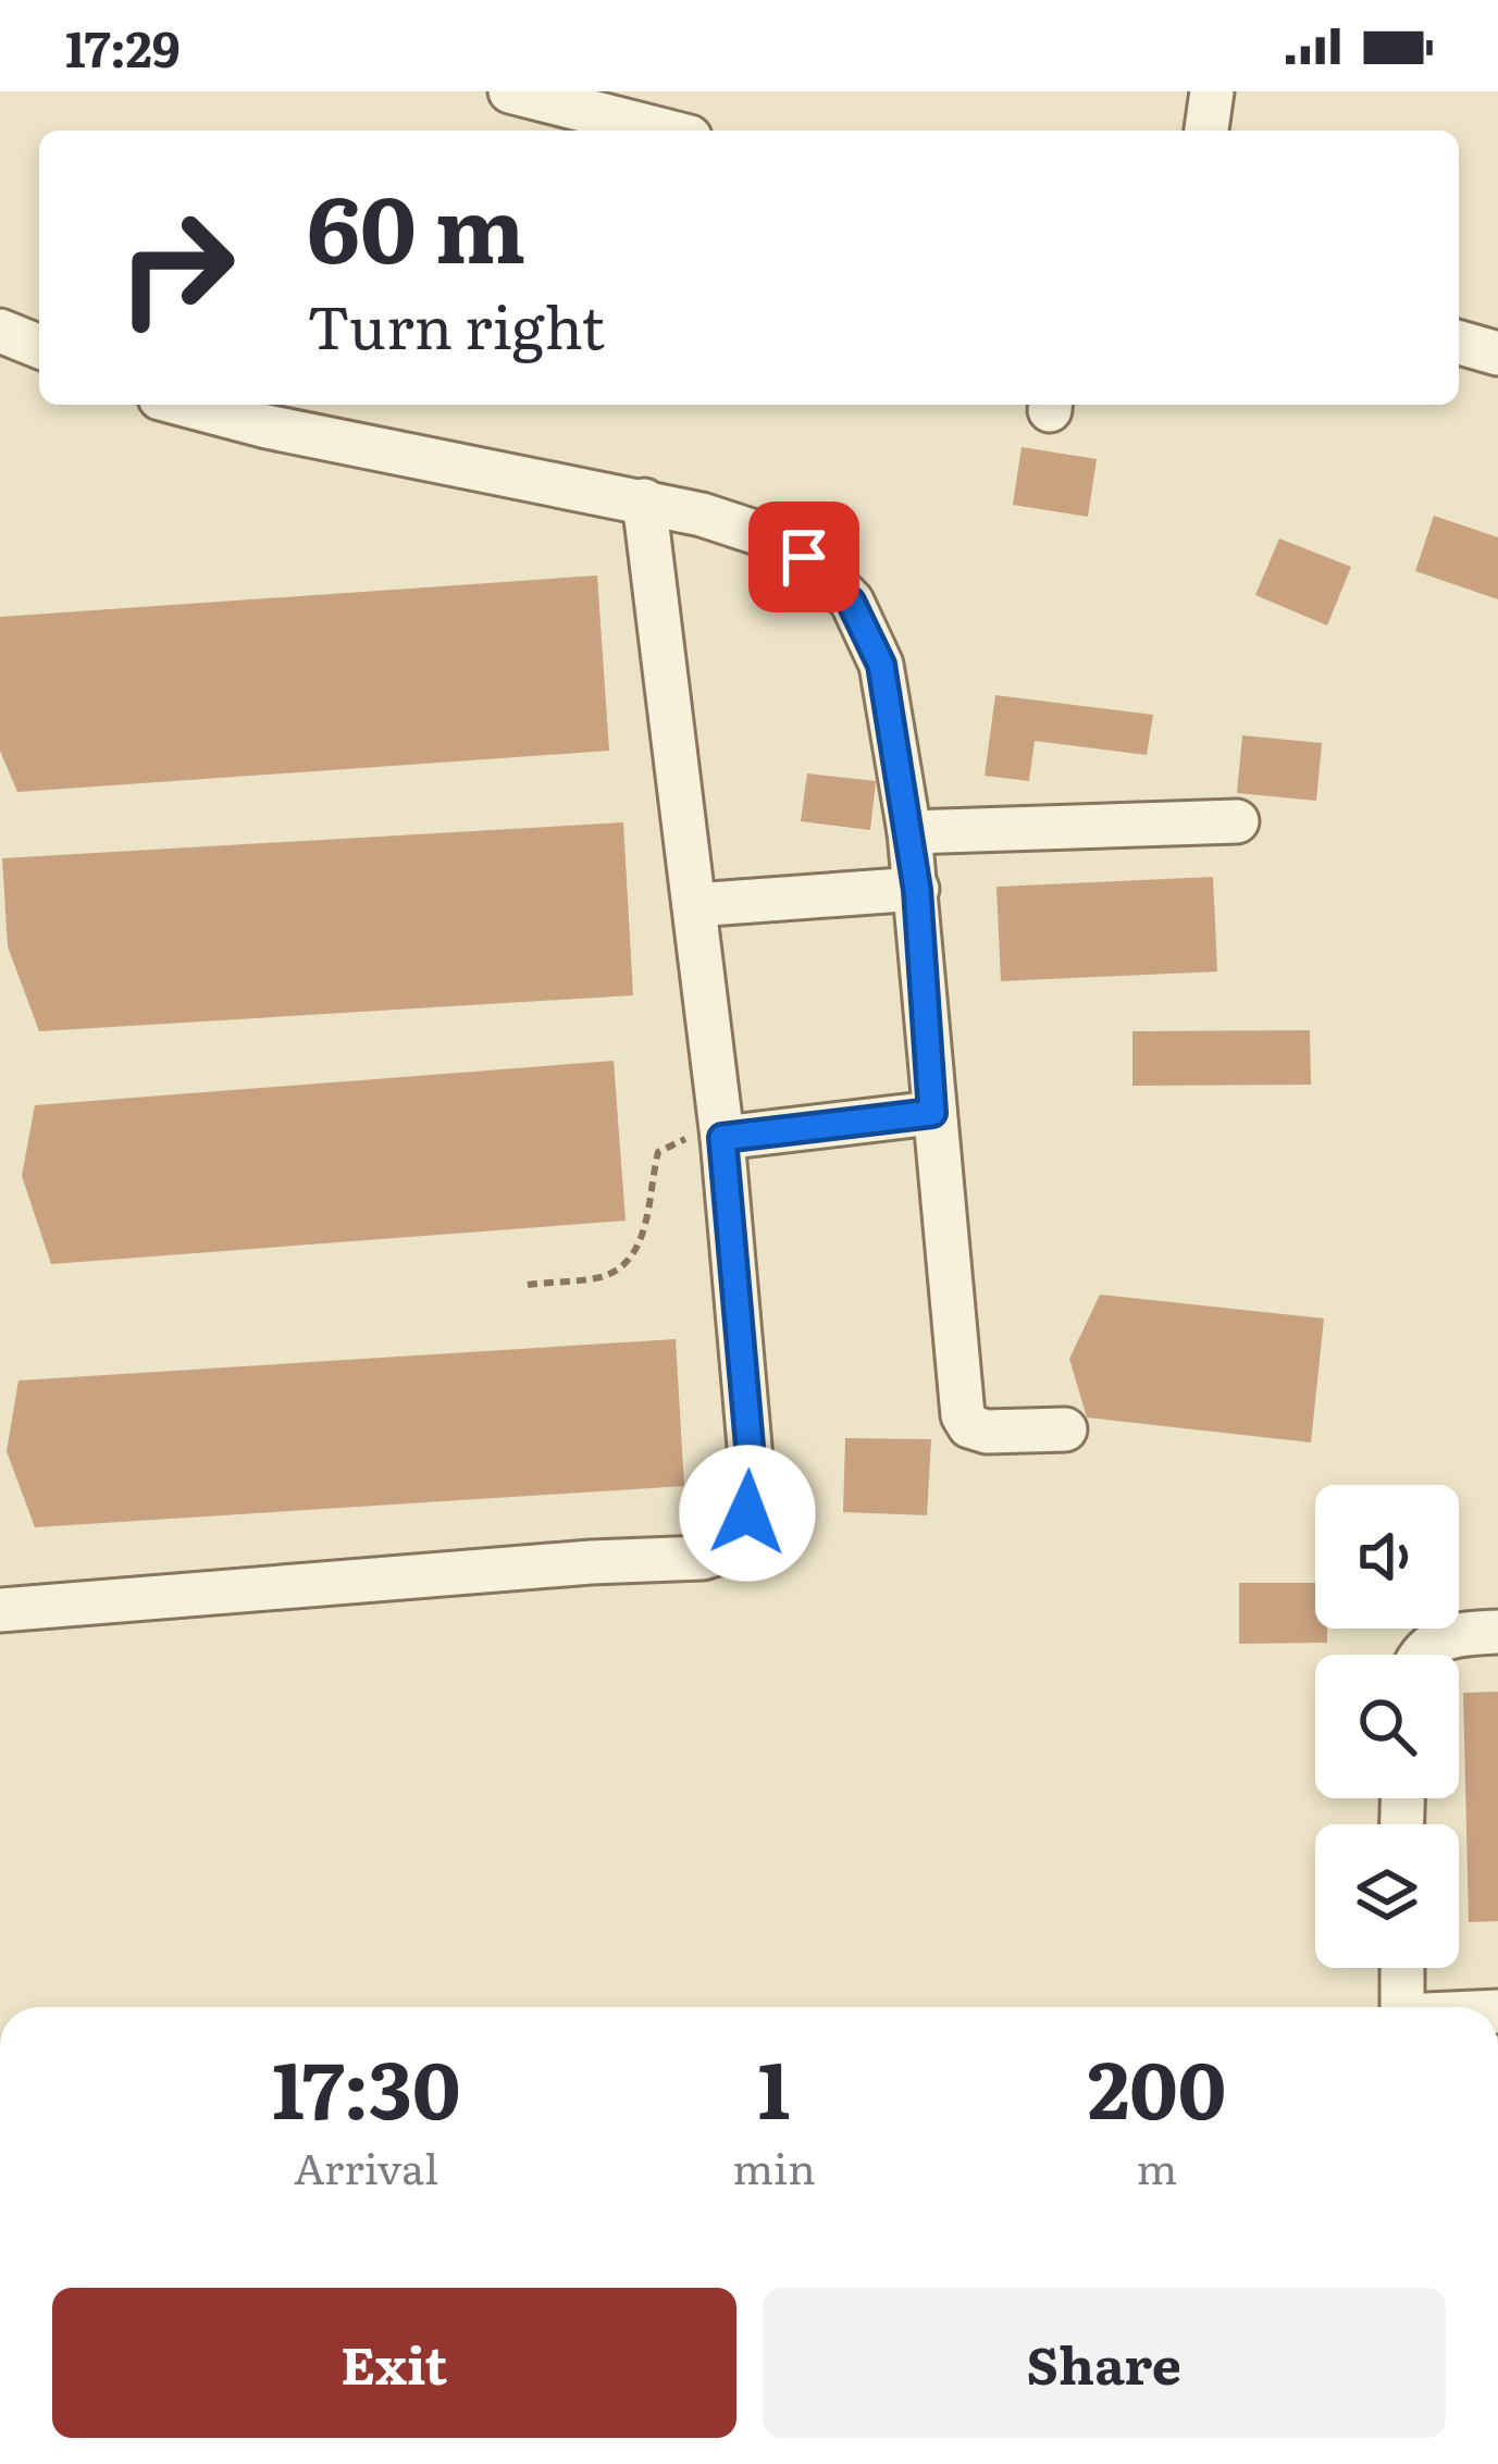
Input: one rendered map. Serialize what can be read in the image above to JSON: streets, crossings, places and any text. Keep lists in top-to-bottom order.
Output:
{
  "page": {
    "status": "17:29",
    "turn": ["60 m", "Turn right"],
    "eta": [
      "17:30",
      "Arrival",
      "1",
      "min",
      "200",
      "m"
    ],
    "buttons": ["Exit", "Share"]
  }
}
